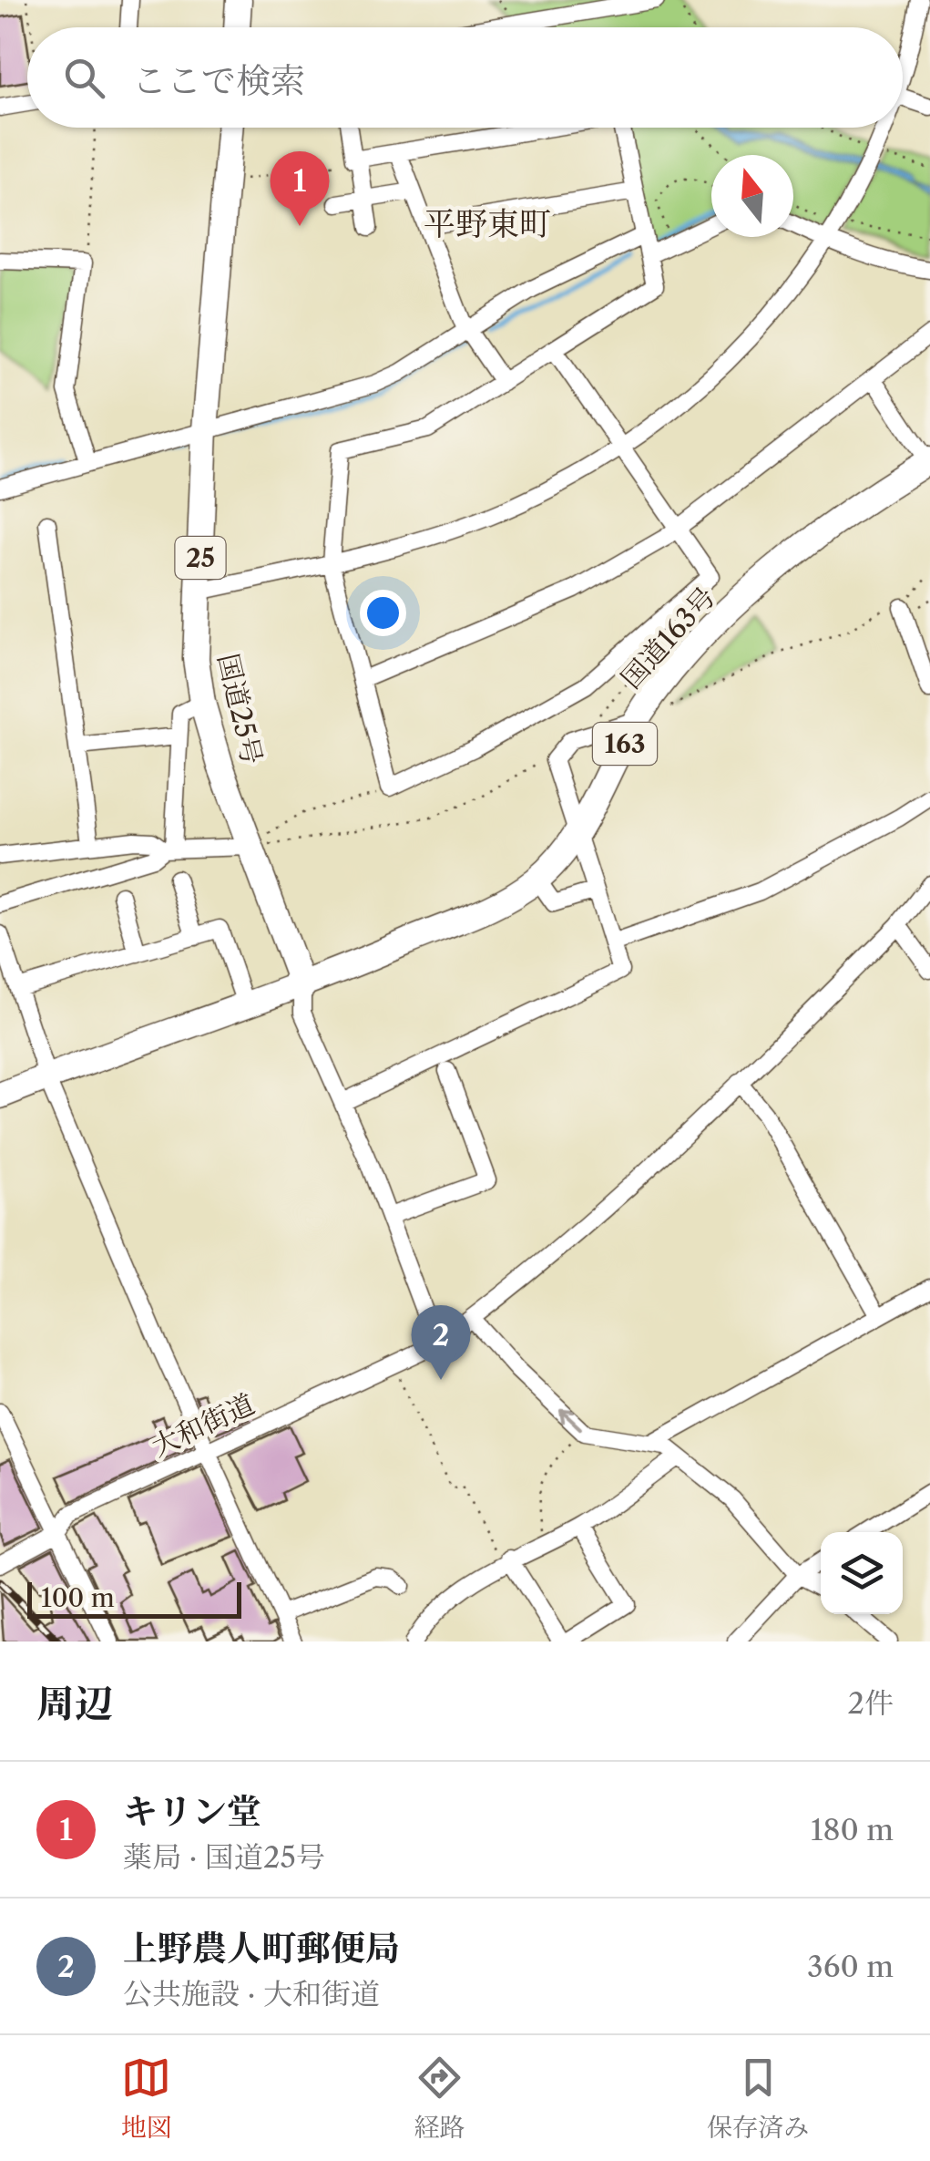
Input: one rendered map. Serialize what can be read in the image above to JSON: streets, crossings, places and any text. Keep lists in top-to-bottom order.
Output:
{
  "streets": {
    "highway": [
      "25",
      "国道163号",
      "国道25号",
      "163"
    ],
    "street": ["大和街道"]
  },
  "crossings": [
    ["国道163号", "国道25号"]
  ],
  "districts": ["平野東町"],
  "scale_bar": "100 m",
  "north": "top",
  "page": {
    "search": "ここで検索",
    "pins": ["1", "2"],
    "scale": "100 m",
    "heading": ["周辺", "2件"],
    "list": [
      {
        "mark": "1",
        "name": "キリン堂",
        "note": "薬局 · 国道25号",
        "value": "180 m"
      },
      {
        "mark": "2",
        "name": "上野農人町郵便局",
        "note": "公共施設 · 大和街道",
        "value": "360 m"
      }
    ],
    "nav": ["地図", "経路", "保存済み"]
  }
}
